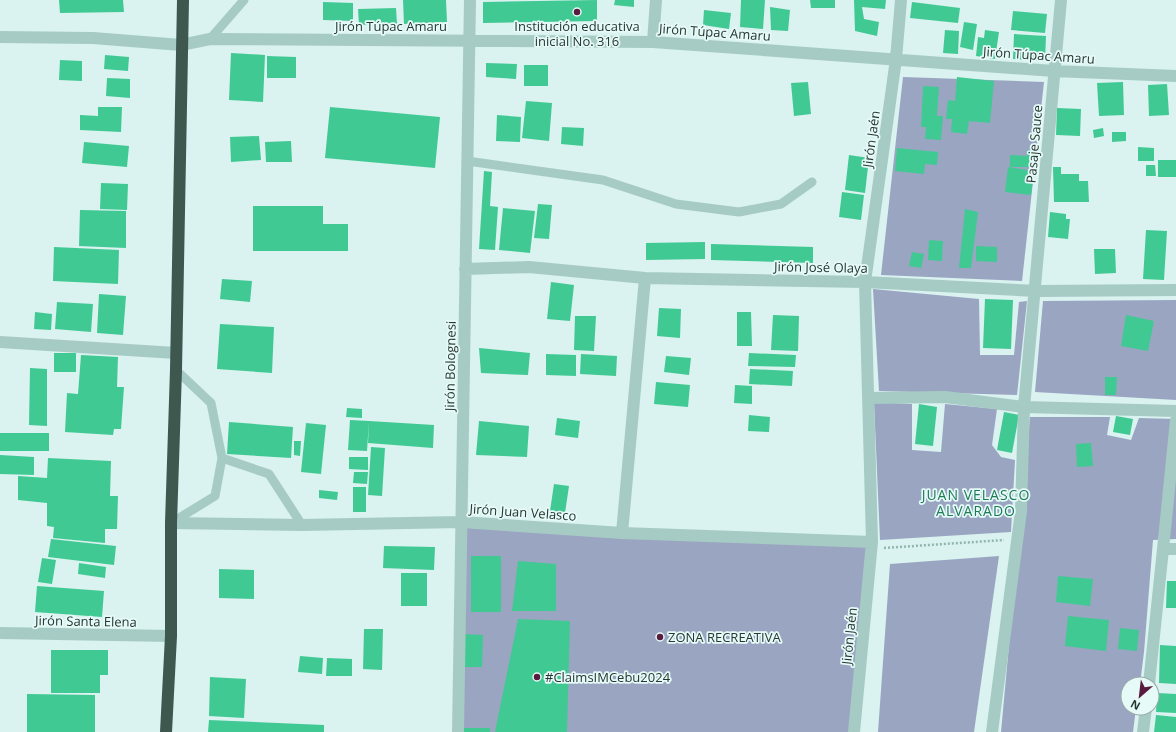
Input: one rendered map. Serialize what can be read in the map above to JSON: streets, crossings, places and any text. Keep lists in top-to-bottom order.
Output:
{
  "streets": {
    "street": [
      "Jirón Túpac Amaru",
      "Jirón Jaén",
      "Pasaje Sauce",
      "Jirón José Olaya",
      "Jirón Bolognesi",
      "Jirón Juan Velasco",
      "Jirón Santa Elena"
    ]
  },
  "crossings": [
    ["Jirón Túpac Amaru", "Jirón Jaén"],
    ["Jirón Túpac Amaru", "Pasaje Sauce"],
    ["Jirón Túpac Amaru", "Jirón Bolognesi"],
    ["Jirón Jaén", "Jirón José Olaya"],
    ["Jirón Jaén", "Jirón Juan Velasco"],
    ["Pasaje Sauce", "Jirón José Olaya"],
    ["Jirón José Olaya", "Jirón Bolognesi"],
    ["Jirón Bolognesi", "Jirón Juan Velasco"]
  ],
  "districts": ["JUAN VELASCO ALVARADO"],
  "places": ["Institución educativa inicial No. 316", "ZONA RECREATIVA", "#ClaimsIMCebu2024"],
  "north": "bottom left"
}
